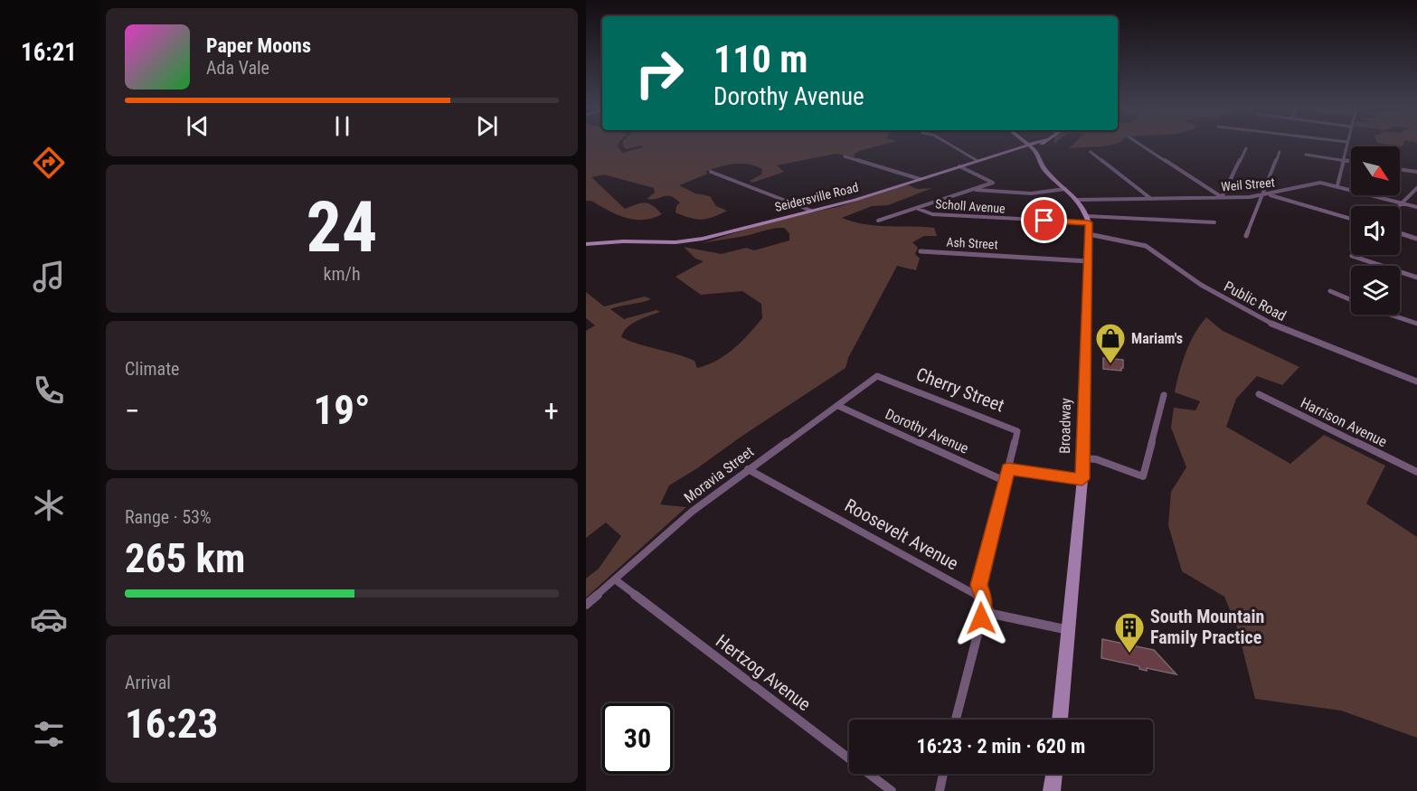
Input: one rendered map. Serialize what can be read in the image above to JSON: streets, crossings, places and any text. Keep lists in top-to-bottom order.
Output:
{
  "streets": {
    "main road": ["Seidersville Road", "Broadway"],
    "street": [
      "Weil Street",
      "Scholl Avenue",
      "Ash Street",
      "Public Road",
      "Cherry Street",
      "Harrison Avenue",
      "Dorothy Avenue",
      "Moravia Street",
      "Roosevelt Avenue",
      "Hertzog Avenue"
    ]
  },
  "crossings": [
    ["Scholl Avenue", "Public Road"],
    ["Scholl Avenue", "Broadway"],
    ["Ash Street", "Broadway"],
    ["Public Road", "Broadway"],
    ["Cherry Street", "Dorothy Avenue"],
    ["Cherry Street", "Moravia Street"],
    ["Cherry Street", "Roosevelt Avenue"],
    ["Broadway", "Roosevelt Avenue"],
    ["Dorothy Avenue", "Moravia Street"],
    ["Moravia Street", "Roosevelt Avenue"],
    ["Moravia Street", "Hertzog Avenue"]
  ],
  "places": {
    "shop": ["Mariam's"],
    "building": ["South Mountain Family Practice"]
  },
  "north": "bottom right",
  "page": {
    "tabs": "16:21",
    "turn": ["110 m", "Dorothy Avenue"],
    "song": ["Paper Moons", "Ada Vale"],
    "tile": [
      ["24", "km/h"],
      "Climate",
      ["Range · 53%", "265 km"],
      ["Arrival", "16:23"]
    ],
    "heat": ["−", "19°", "+"],
    "limit": "30",
    "trip": "16:23 · 2 min · 620 m"
  }
}
